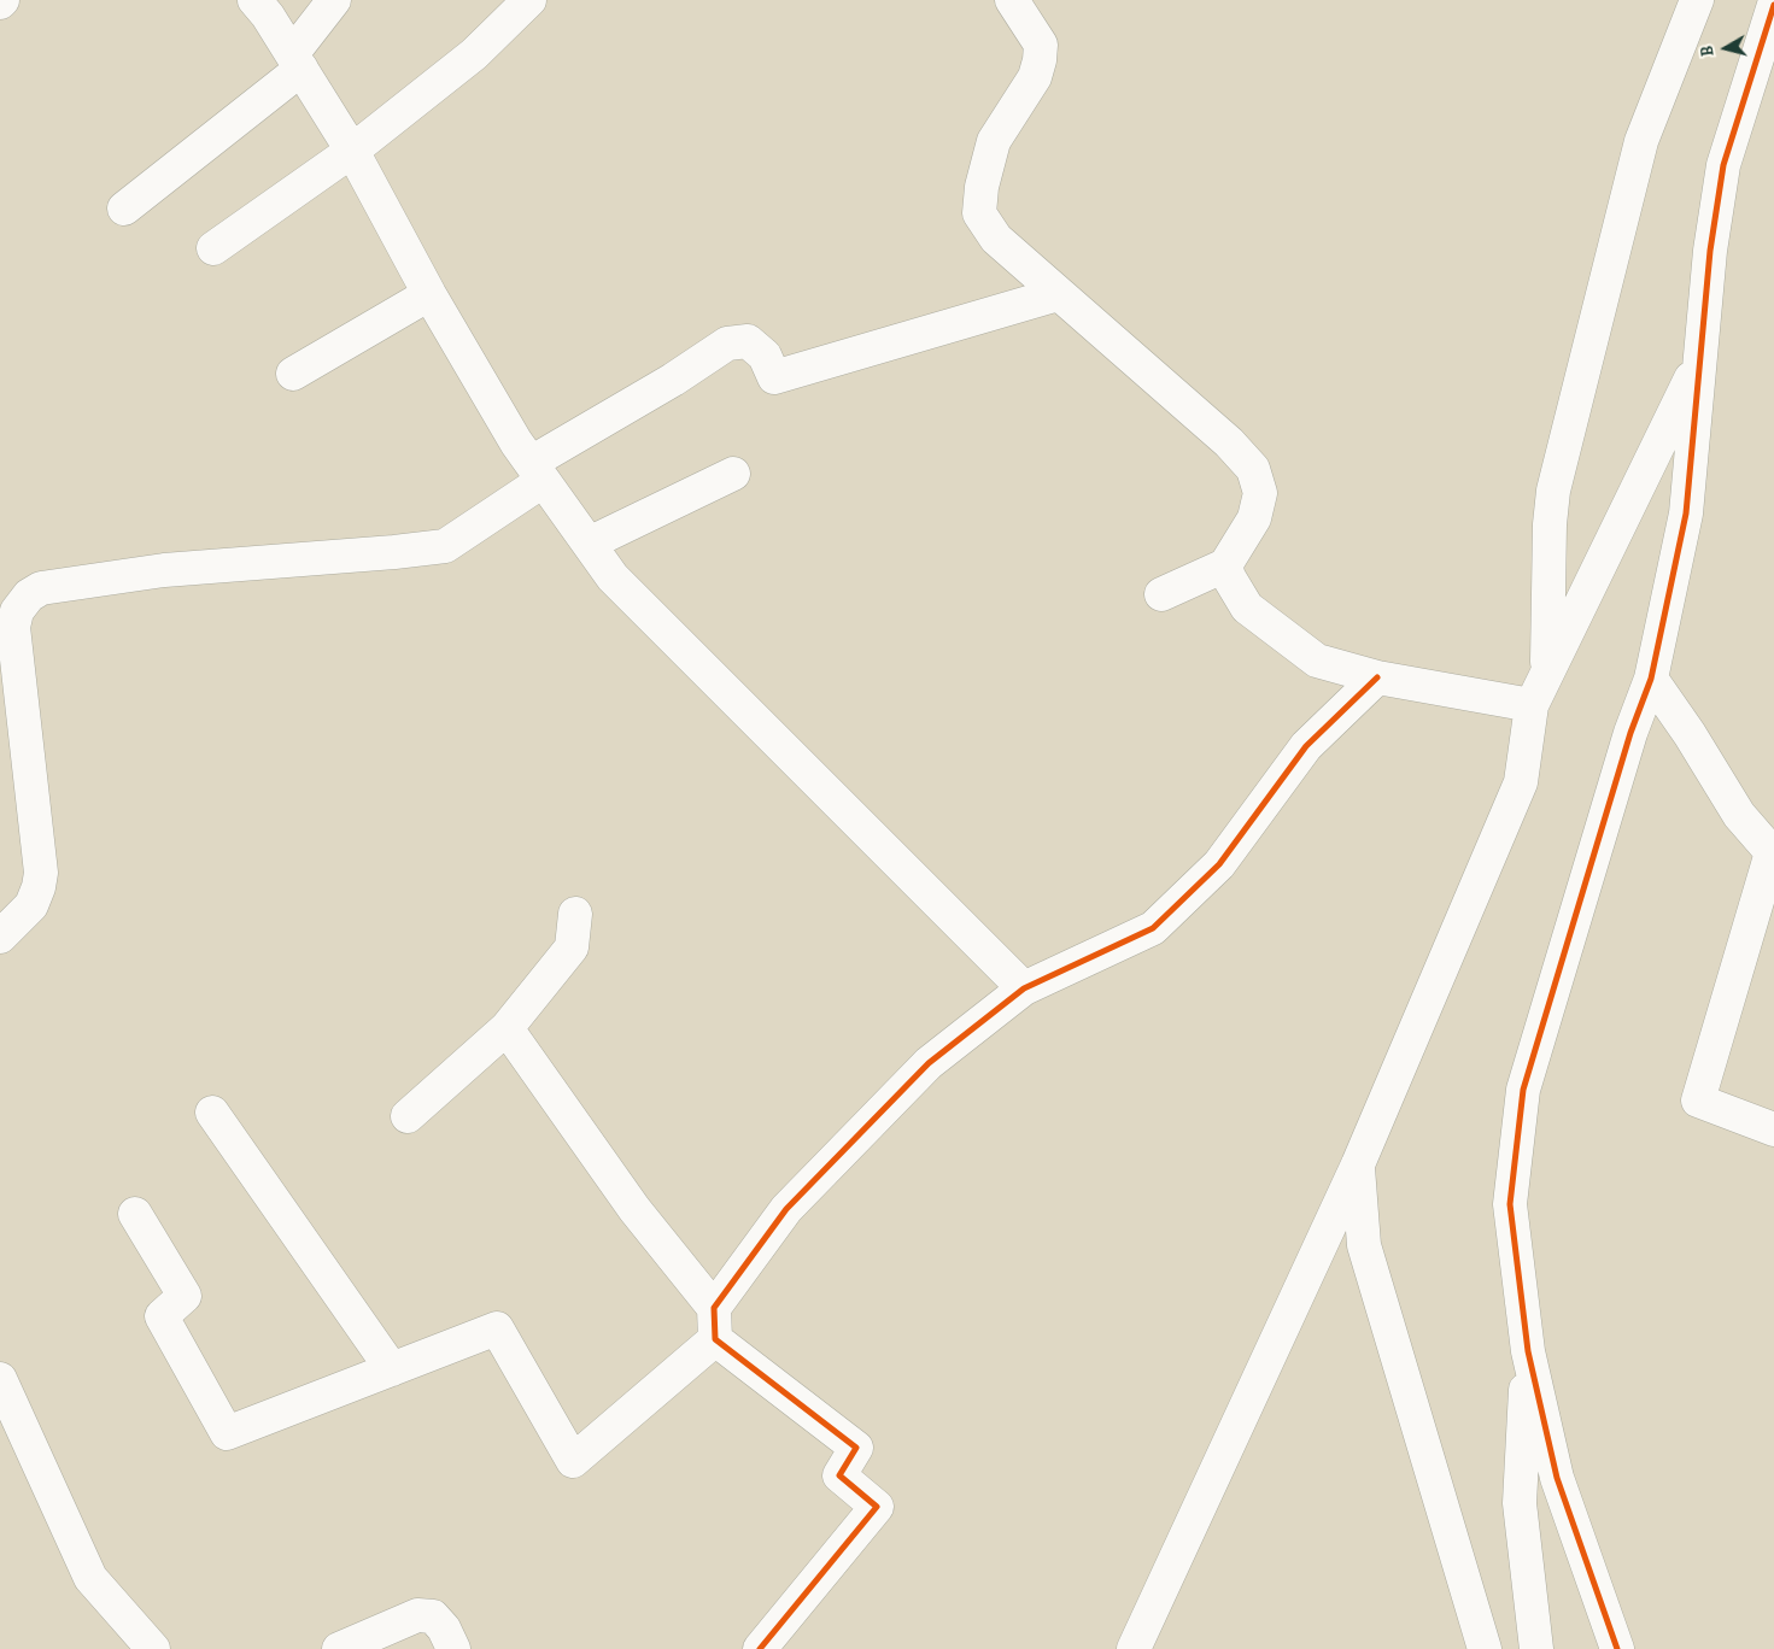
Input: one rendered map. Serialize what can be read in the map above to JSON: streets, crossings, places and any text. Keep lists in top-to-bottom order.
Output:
{
  "north": "left"
}
